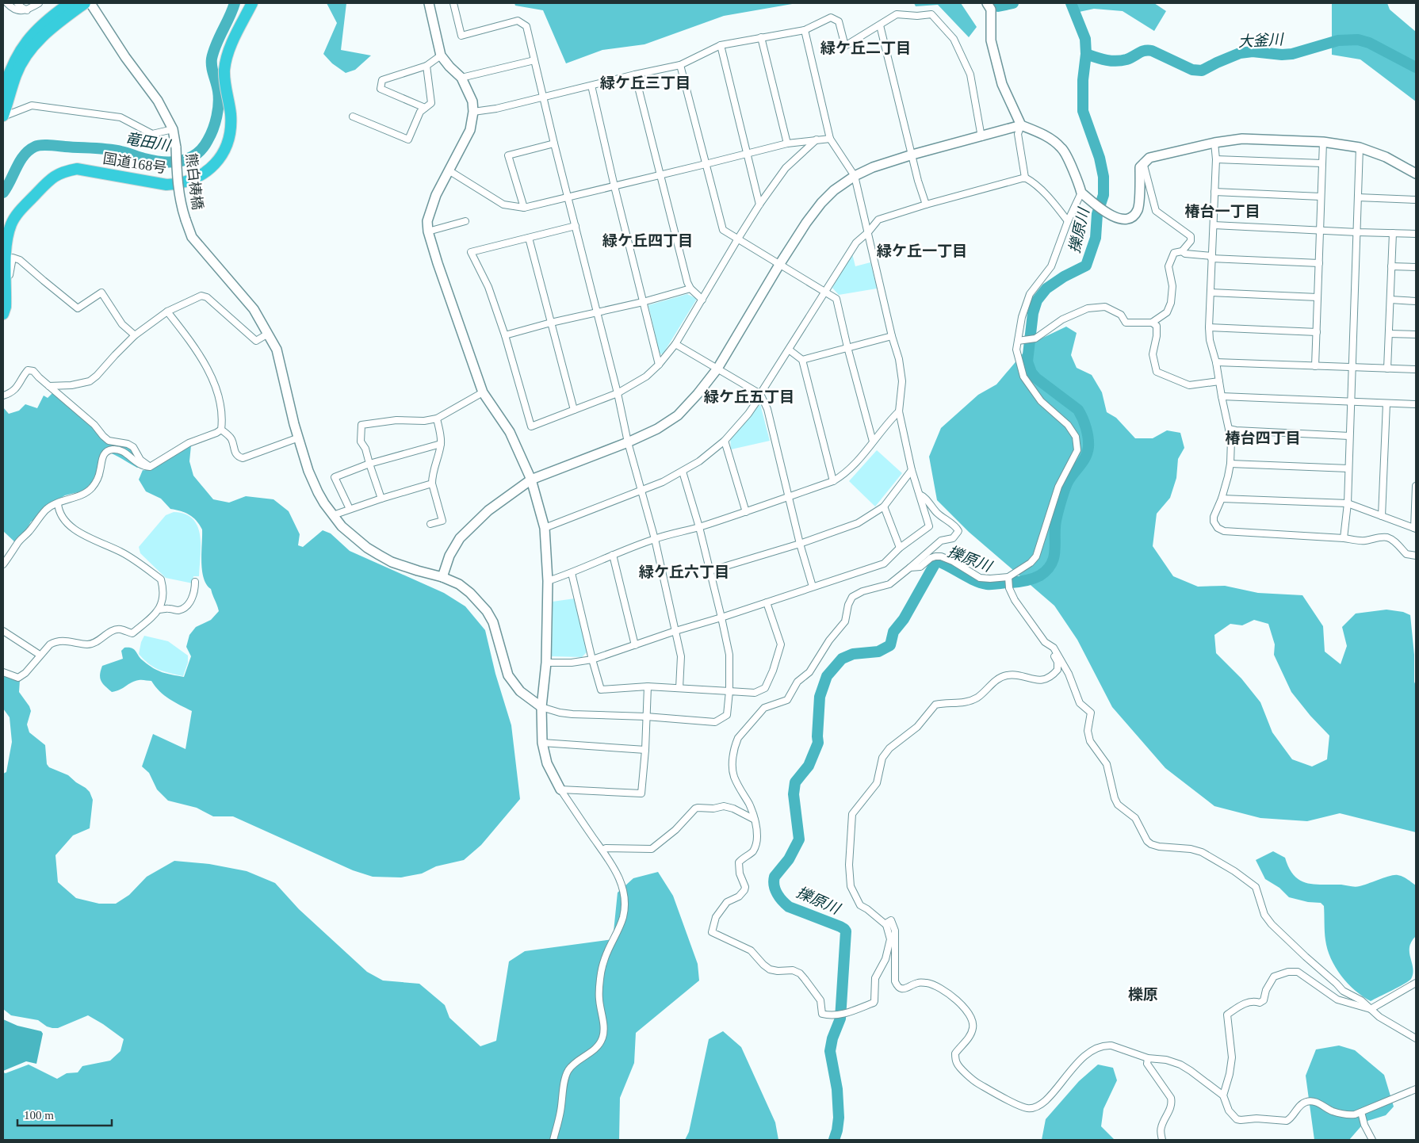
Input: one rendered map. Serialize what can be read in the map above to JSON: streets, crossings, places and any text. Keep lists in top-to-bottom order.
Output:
{
  "streets": {
    "highway": ["国道168号"],
    "street": ["熊白梼橋"]
  },
  "districts": [
    "緑ケ丘二丁目",
    "緑ケ丘三丁目",
    "椿台一丁目",
    "緑ケ丘四丁目",
    "緑ケ丘一丁目",
    "緑ケ丘五丁目",
    "椿台四丁目",
    "緑ケ丘六丁目",
    "櫟原"
  ],
  "water": ["大釜川", "竜田川", "擽原川"],
  "scale_bar": "100 m"
}
